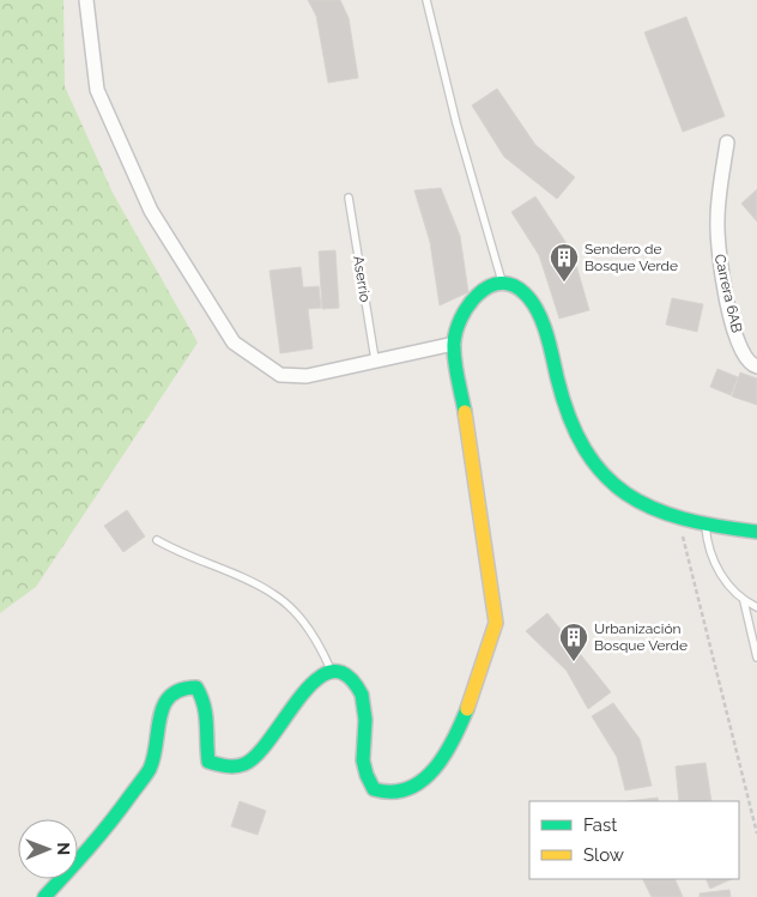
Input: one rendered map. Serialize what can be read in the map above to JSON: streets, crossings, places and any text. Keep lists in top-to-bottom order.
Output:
{
  "streets": {
    "street": ["Carrera 6AB"],
    "lane": ["Aserrio"]
  },
  "places": {
    "building": ["Sendero de Bosque Verde", "Urbanización Bosque Verde"]
  },
  "legend": ["Fast", "Slow"],
  "north": "right"
}
